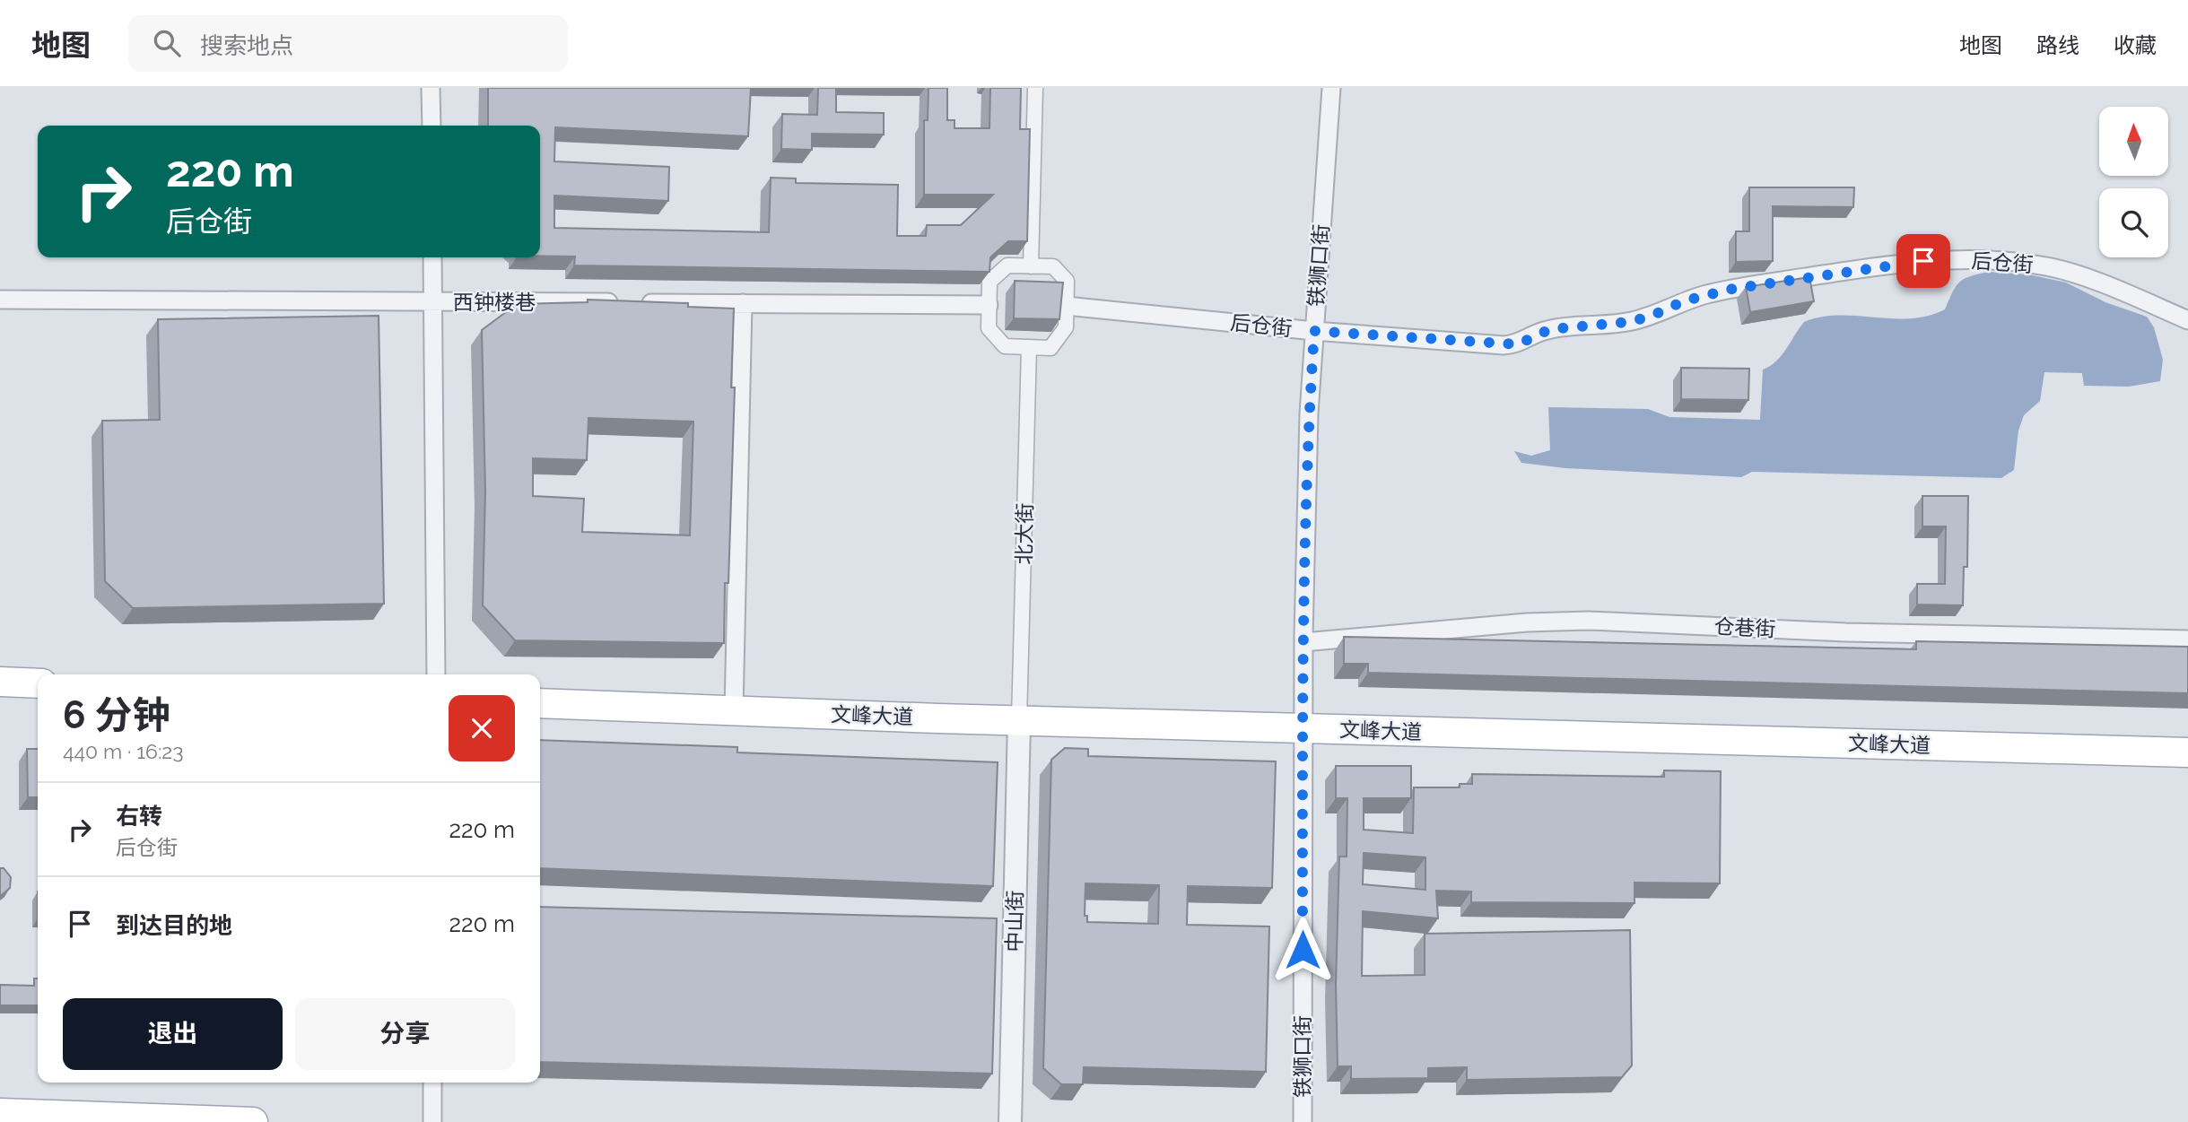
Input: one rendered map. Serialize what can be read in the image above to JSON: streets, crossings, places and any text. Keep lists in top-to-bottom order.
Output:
{
  "streets": {
    "main road": ["文峰大道"],
    "street": [
      "后仓街",
      "铁狮口街",
      "西钟楼巷",
      "北大街",
      "仓巷街",
      "中山街"
    ]
  },
  "crossings": [
    ["后仓街", "铁狮口街"],
    ["后仓街", "西钟楼巷"],
    ["后仓街", "北大街"],
    ["铁狮口街", "仓巷街"],
    ["铁狮口街", "文峰大道"],
    ["西钟楼巷", "北大街"],
    ["北大街", "文峰大道"],
    ["北大街", "中山街"],
    ["文峰大道", "中山街"]
  ],
  "north": "top",
  "page": {
    "header": "地图",
    "search": "搜索地点",
    "nav": ["地图", "路线", "收藏"],
    "turn": ["220 m", "后仓街"],
    "heading": ["6 分钟", "440 m · 16:23"],
    "list": [
      {
        "name": "右转",
        "note": "后仓街",
        "value": "220 m"
      },
      {
        "name": "到达目的地",
        "value": "220 m"
      }
    ],
    "buttons": ["退出", "分享"]
  }
}
